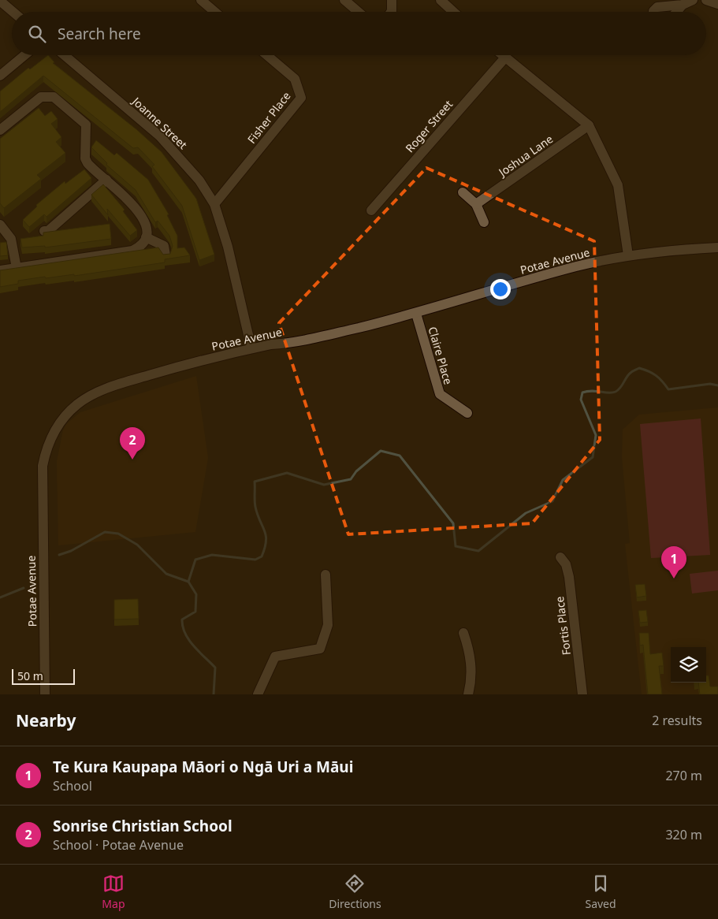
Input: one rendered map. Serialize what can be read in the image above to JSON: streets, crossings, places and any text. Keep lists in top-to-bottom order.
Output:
{
  "streets": {
    "street": [
      "Fisher Place",
      "Joanne Street",
      "Roger Street",
      "Joshua Lane",
      "Potae Avenue",
      "Claire Place",
      "Fortis Place"
    ]
  },
  "crossings": [
    ["Fisher Place", "Joanne Street"],
    ["Joanne Street", "Potae Avenue"],
    ["Potae Avenue", "Claire Place"]
  ],
  "scale_bar": "50 m",
  "page": {
    "search": "Search here",
    "pins": ["2", "1"],
    "scale": "50 m",
    "heading": ["Nearby", "2 results"],
    "list": [
      {
        "mark": "1",
        "name": "Te Kura Kaupapa Māori o Ngā Uri a Māui",
        "note": "School",
        "value": "270 m"
      },
      {
        "mark": "2",
        "name": "Sonrise Christian School",
        "note": "School · Potae Avenue",
        "value": "320 m"
      }
    ],
    "nav": ["Map", "Directions", "Saved"]
  }
}
